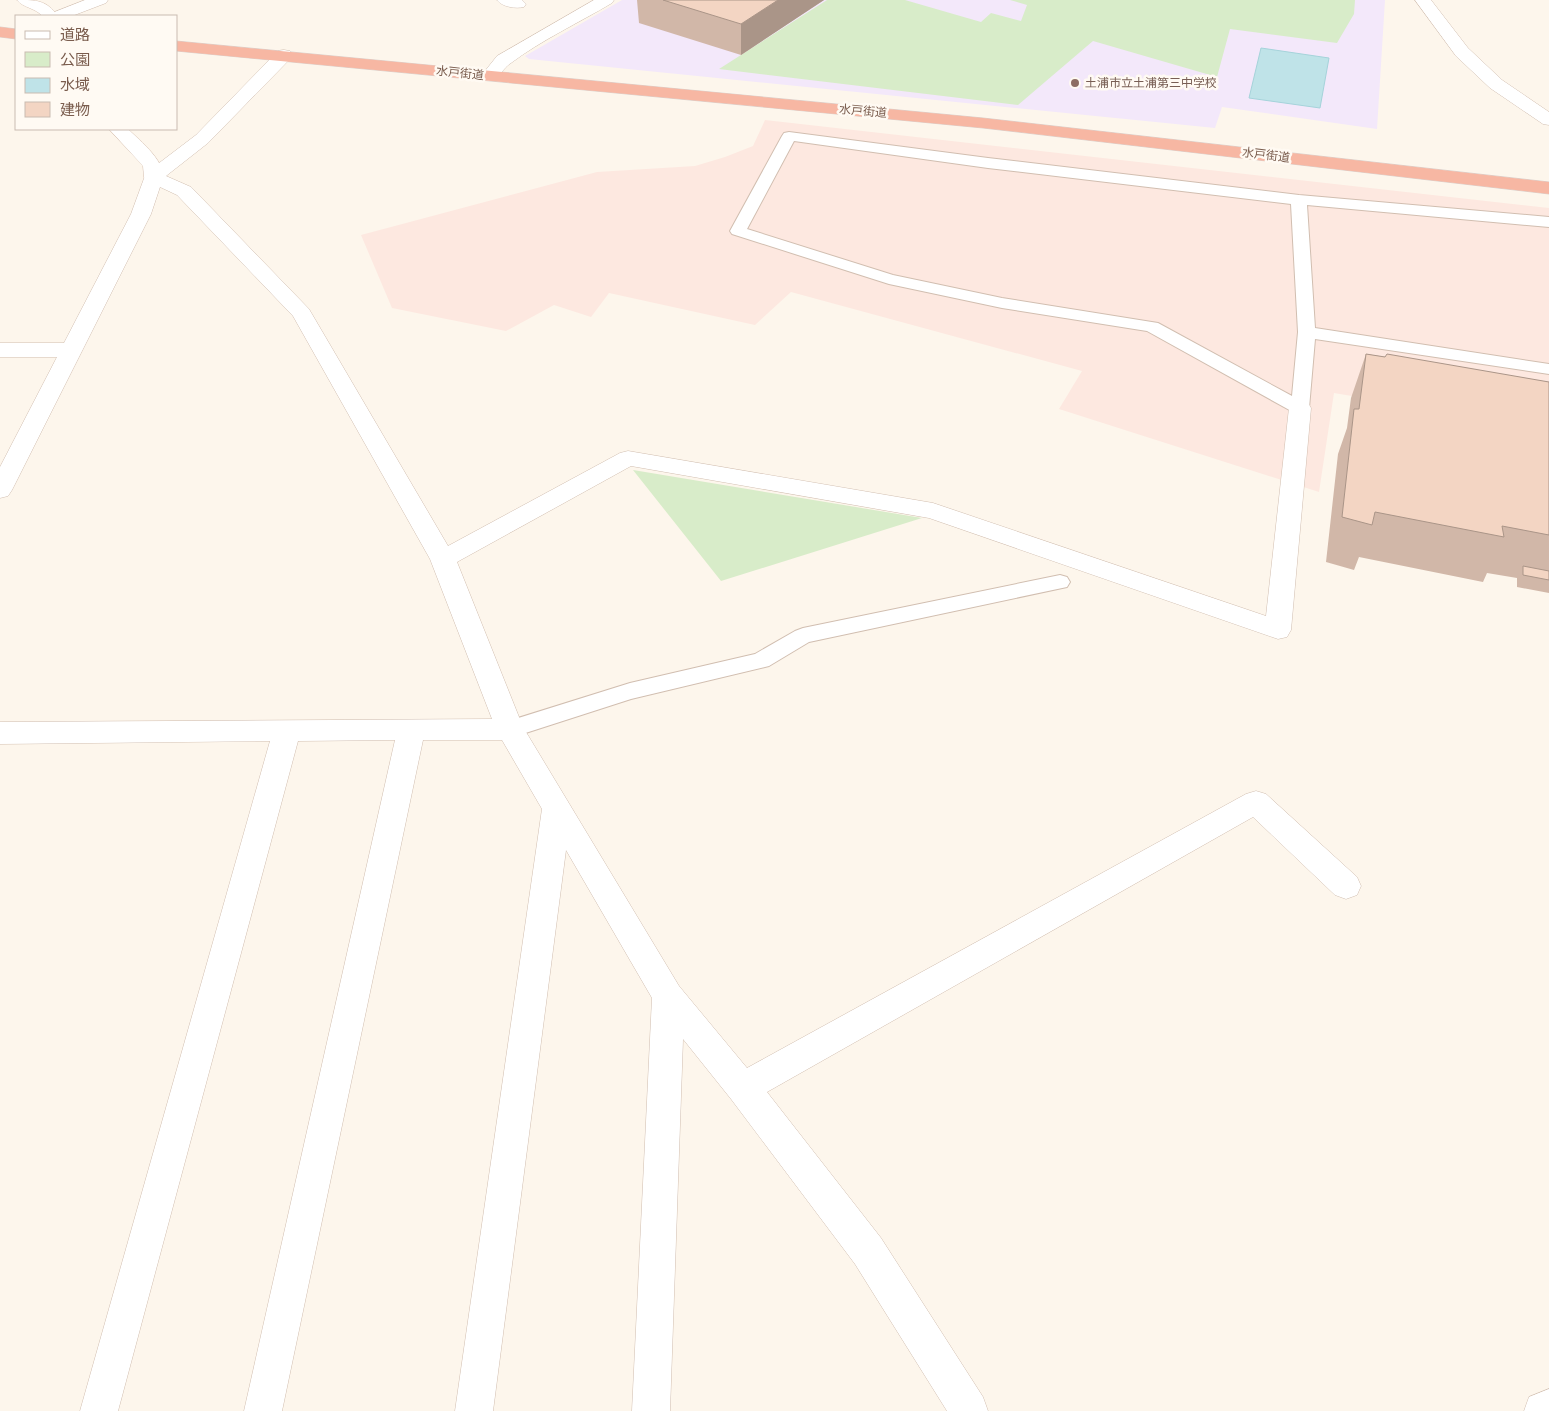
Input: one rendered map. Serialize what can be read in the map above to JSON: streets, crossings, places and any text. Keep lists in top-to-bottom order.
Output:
{
  "streets": {
    "highway": ["水戸街道"]
  },
  "places": ["土浦市立土浦第三中学校"],
  "legend": [
    "道路",
    "公園",
    "水域",
    "建物"
  ]
}
